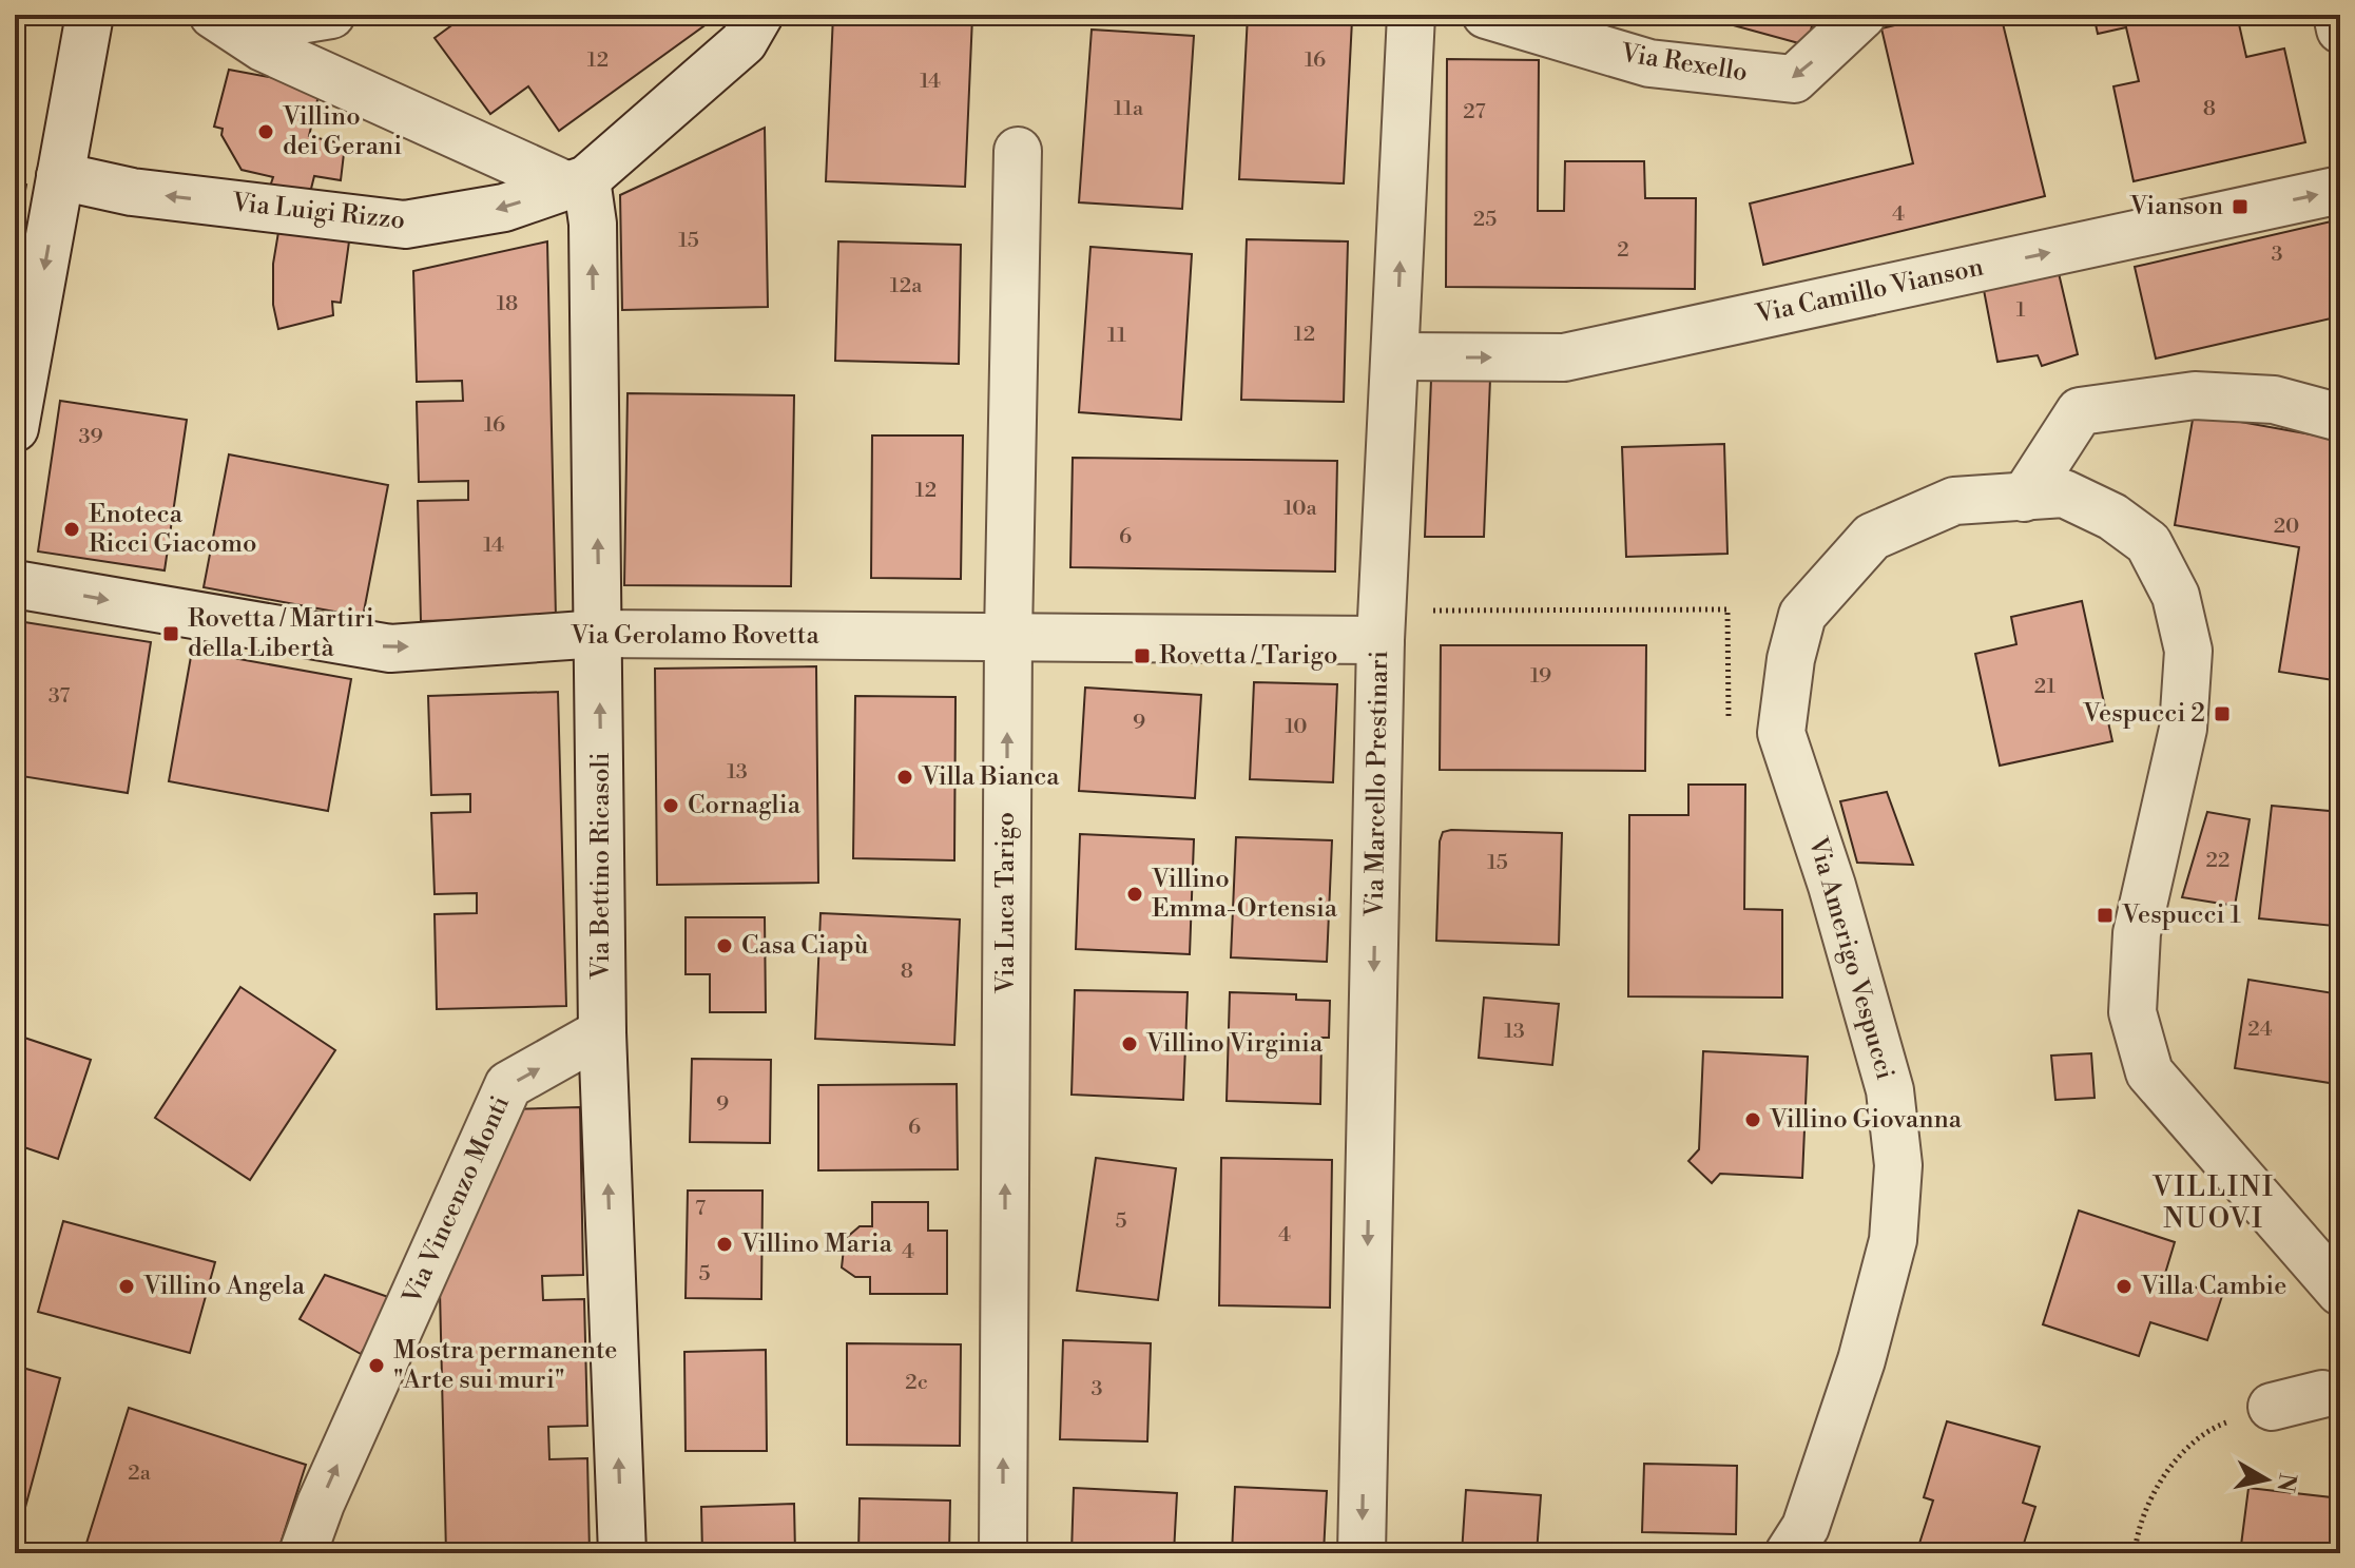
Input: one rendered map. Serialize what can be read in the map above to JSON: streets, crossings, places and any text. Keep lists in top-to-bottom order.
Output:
{
  "streets": {
    "street": [
      "Via Rexello",
      "Via Luigi Rizzo",
      "Via Camillo Vianson",
      "Via Gerolamo Rovetta",
      "Via Marcello Prestinari",
      "Via Bettino Ricasoli",
      "Via Luca Tarigo",
      "Via Amerigo Vespucci",
      "Via Vincenzo Monti"
    ]
  },
  "crossings": [
    ["Via Luigi Rizzo", "Via Bettino Ricasoli"],
    ["Via Camillo Vianson", "Via Marcello Prestinari"],
    ["Via Gerolamo Rovetta", "Via Marcello Prestinari"],
    ["Via Gerolamo Rovetta", "Via Bettino Ricasoli"],
    ["Via Gerolamo Rovetta", "Via Luca Tarigo"],
    ["Via Bettino Ricasoli", "Via Vincenzo Monti"]
  ],
  "one_way": [
    "Via Rexello",
    "Via Camillo Vianson",
    "Via Gerolamo Rovetta",
    "Via Bettino Ricasoli",
    "Via Luca Tarigo",
    "Via Vincenzo Monti"
  ],
  "districts": ["VILLINI NUOVI"],
  "places": {
    "other": [
      "Villino dei Gerani",
      "Enoteca Ricci Giacomo",
      "Villa Bianca",
      "Cornaglia",
      "Villino Emma-Ortensia",
      "Casa Ciapù",
      "Villino Virginia",
      "Villino Giovanna",
      "Villino Maria",
      "Villino Angela",
      "Villa Cambie",
      "Mostra permanente \"Arte sui muri\""
    ],
    "transit": [
      "Vianson",
      "Rovetta / Martiri della Libertà",
      "Rovetta / Tarigo",
      "Vespucci 2",
      "Vespucci 1"
    ]
  },
  "house_numbers": [
    "12",
    "16",
    "14",
    "11a",
    "8",
    "27",
    "4",
    "25",
    "15",
    "2",
    "3",
    "12a",
    "18",
    "1",
    "12",
    "11",
    "16",
    "39",
    "12",
    "10a",
    "20",
    "6",
    "14",
    "19",
    "21",
    "37",
    "9",
    "10",
    "13",
    "22",
    "15",
    "8",
    "24",
    "13",
    "9",
    "6",
    "7",
    "5",
    "4",
    "4",
    "5",
    "2c",
    "3",
    "2a"
  ],
  "north": "right"
}
